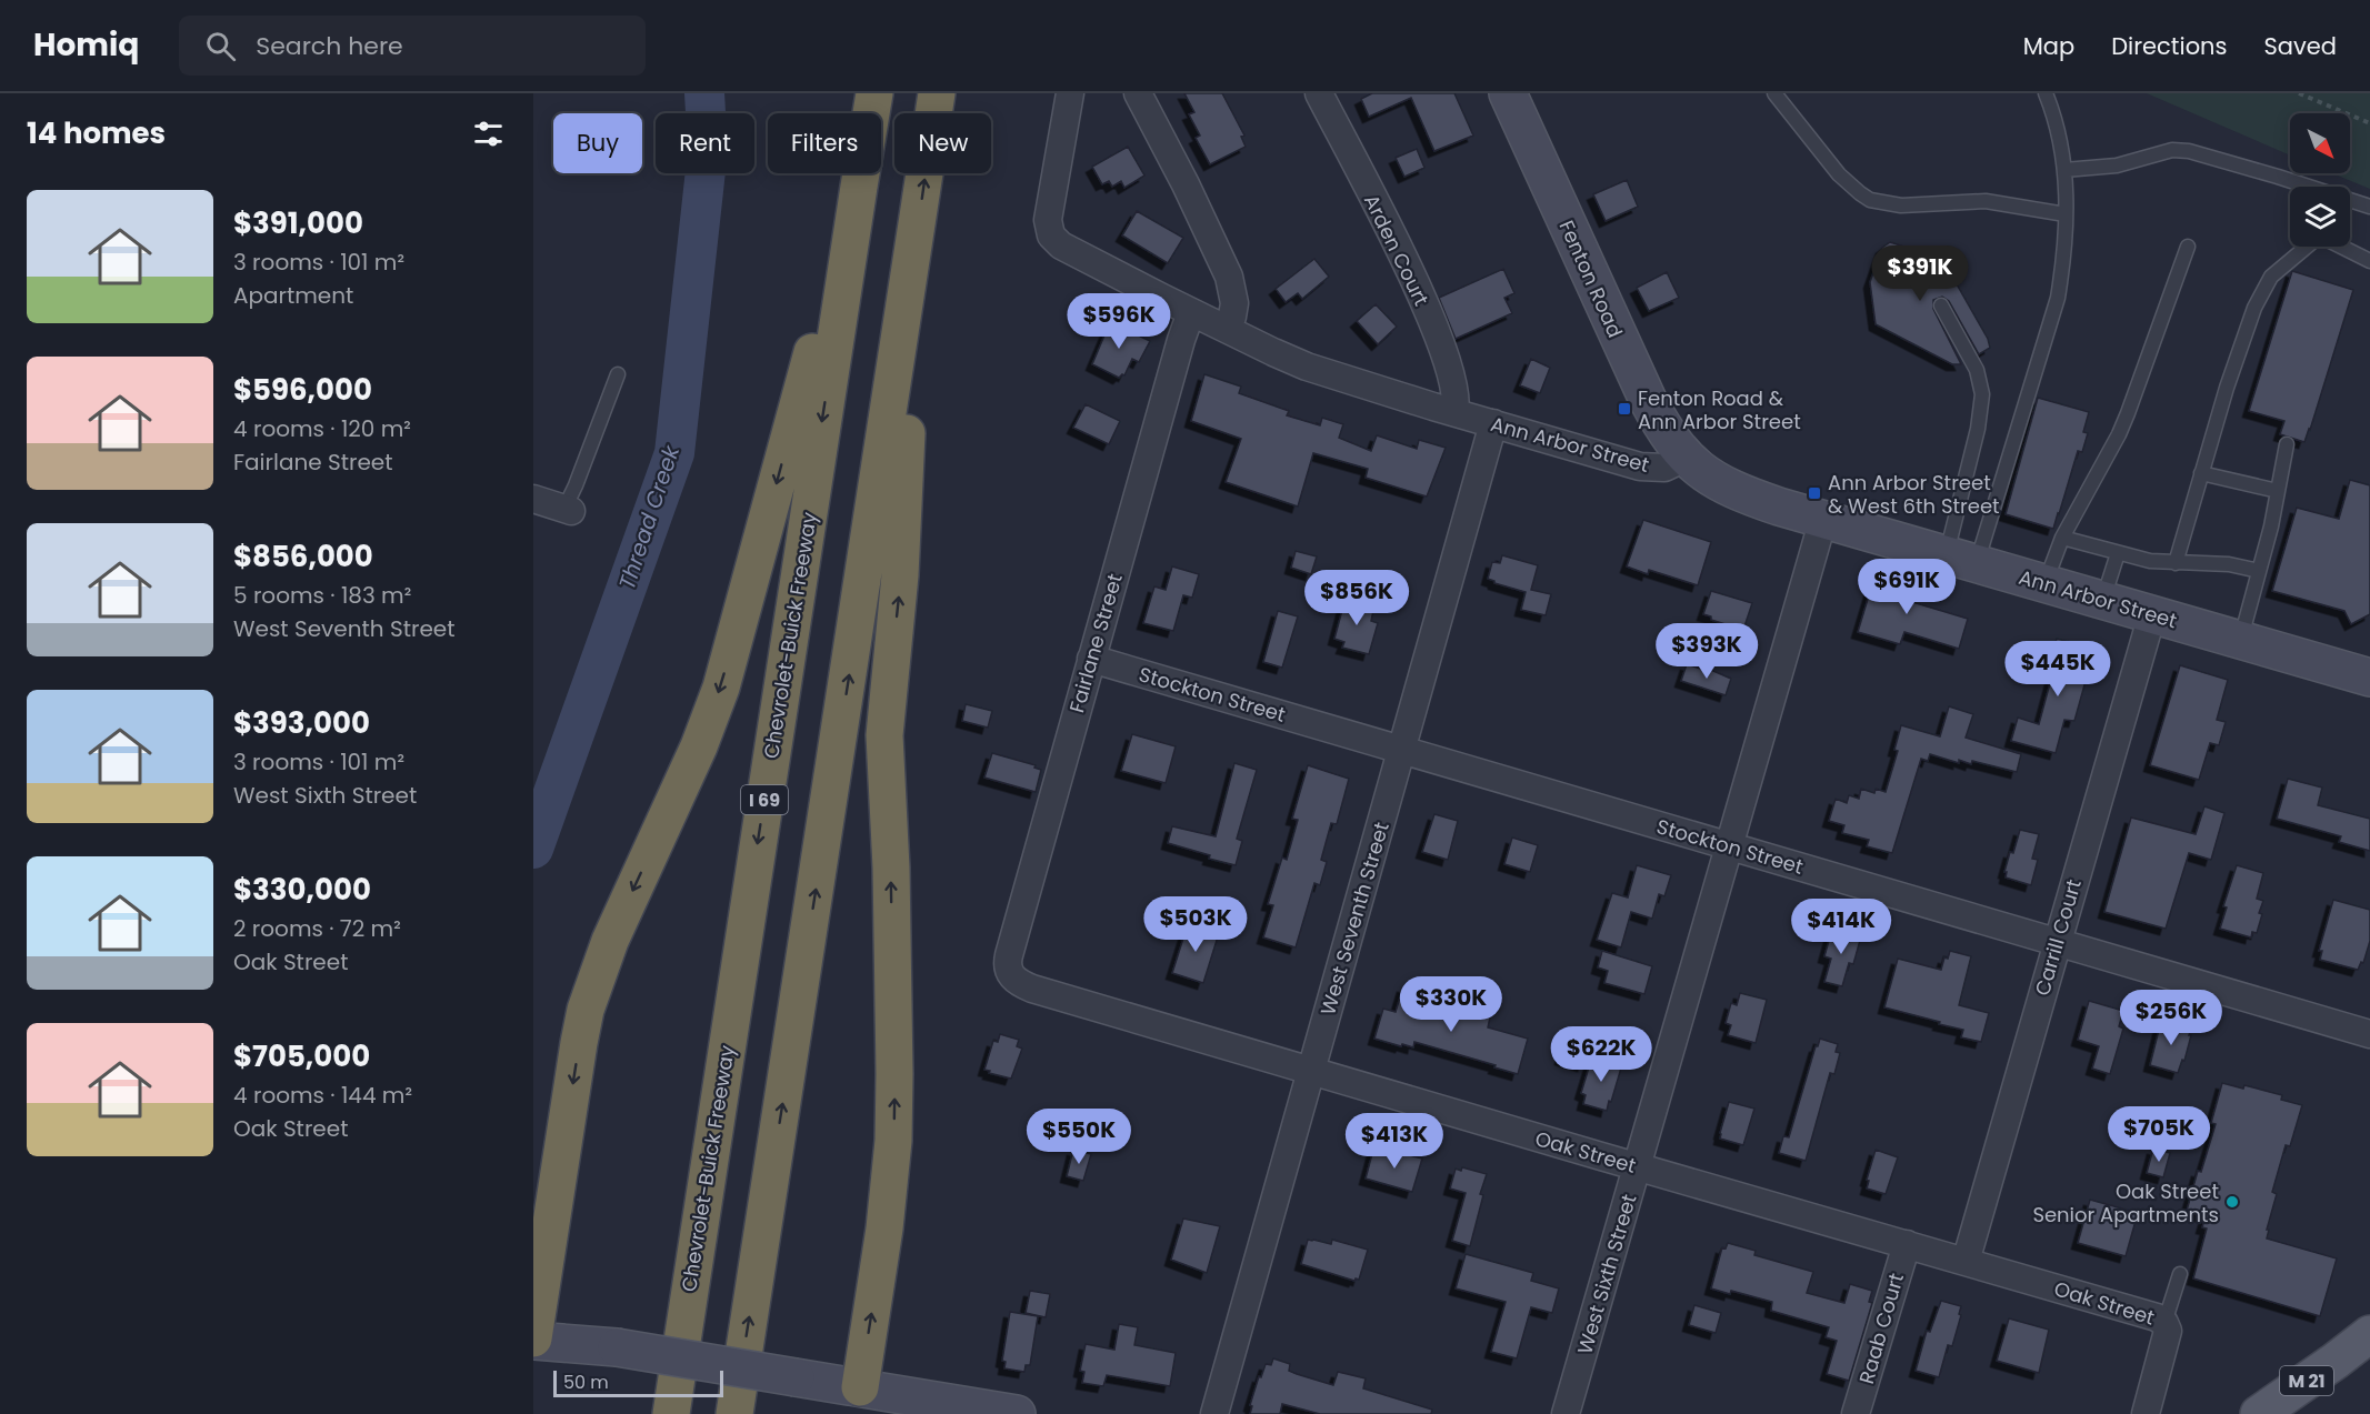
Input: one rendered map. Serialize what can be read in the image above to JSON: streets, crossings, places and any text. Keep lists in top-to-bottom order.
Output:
{
  "streets": {
    "highway": ["Chevrolet-Buick Freeway", "I 69"],
    "main road": ["M 21"],
    "street": [
      "Arden Court",
      "Fenton Road",
      "Ann Arbor Street",
      "Fairlane Street",
      "Stockton Street",
      "West Seventh Street",
      "Carrill Court",
      "Oak Street",
      "West Sixth Street",
      "Raab Court"
    ]
  },
  "crossings": [
    ["Arden Court", "Ann Arbor Street"],
    ["Fenton Road", "Ann Arbor Street"],
    ["Ann Arbor Street", "Fairlane Street"],
    ["Ann Arbor Street", "West Seventh Street"],
    ["Ann Arbor Street", "Carrill Court"],
    ["Ann Arbor Street", "West Sixth Street"],
    ["Fairlane Street", "Stockton Street"],
    ["Fairlane Street", "Oak Street"],
    ["Stockton Street", "West Seventh Street"],
    ["Stockton Street", "Carrill Court"],
    ["Stockton Street", "West Sixth Street"],
    ["West Seventh Street", "Oak Street"],
    ["Carrill Court", "Oak Street"],
    ["Oak Street", "West Sixth Street"],
    ["Oak Street", "Raab Court"]
  ],
  "water": ["Thread Creek"],
  "places": {
    "transit": ["Fenton Road & Ann Arbor Street", "Ann Arbor Street & West 6th Street"],
    "other": ["Oak Street Senior Apartments"]
  },
  "scale_bar": "50 m",
  "north": "bottom right",
  "page": {
    "header": "Homiq",
    "search": "Search here",
    "nav": ["Map", "Directions", "Saved"],
    "heading": "14 homes",
    "chip": [
      "Buy",
      "Rent",
      "Filters",
      "New"
    ],
    "list": [
      {
        "name": "$391,000",
        "note": "3 rooms · 101 m² · Apartment"
      },
      {
        "name": "$596,000",
        "note": "4 rooms · 120 m² · Fairlane Street"
      },
      {
        "name": "$856,000",
        "note": "5 rooms · 183 m² · West Seventh Street"
      },
      {
        "name": "$393,000",
        "note": "3 rooms · 101 m² · West Sixth Street"
      },
      {
        "name": "$330,000",
        "note": "2 rooms · 72 m² · Oak Street"
      },
      {
        "name": "$705,000",
        "note": "4 rooms · 144 m² · Oak Street"
      }
    ],
    "price": [
      "$391K",
      "$596K",
      "$691K",
      "$856K",
      "$393K",
      "$445K",
      "$503K",
      "$414K",
      "$330K",
      "$256K",
      "$622K",
      "$705K",
      "$550K",
      "$413K"
    ],
    "scale": "50 m"
  }
}
